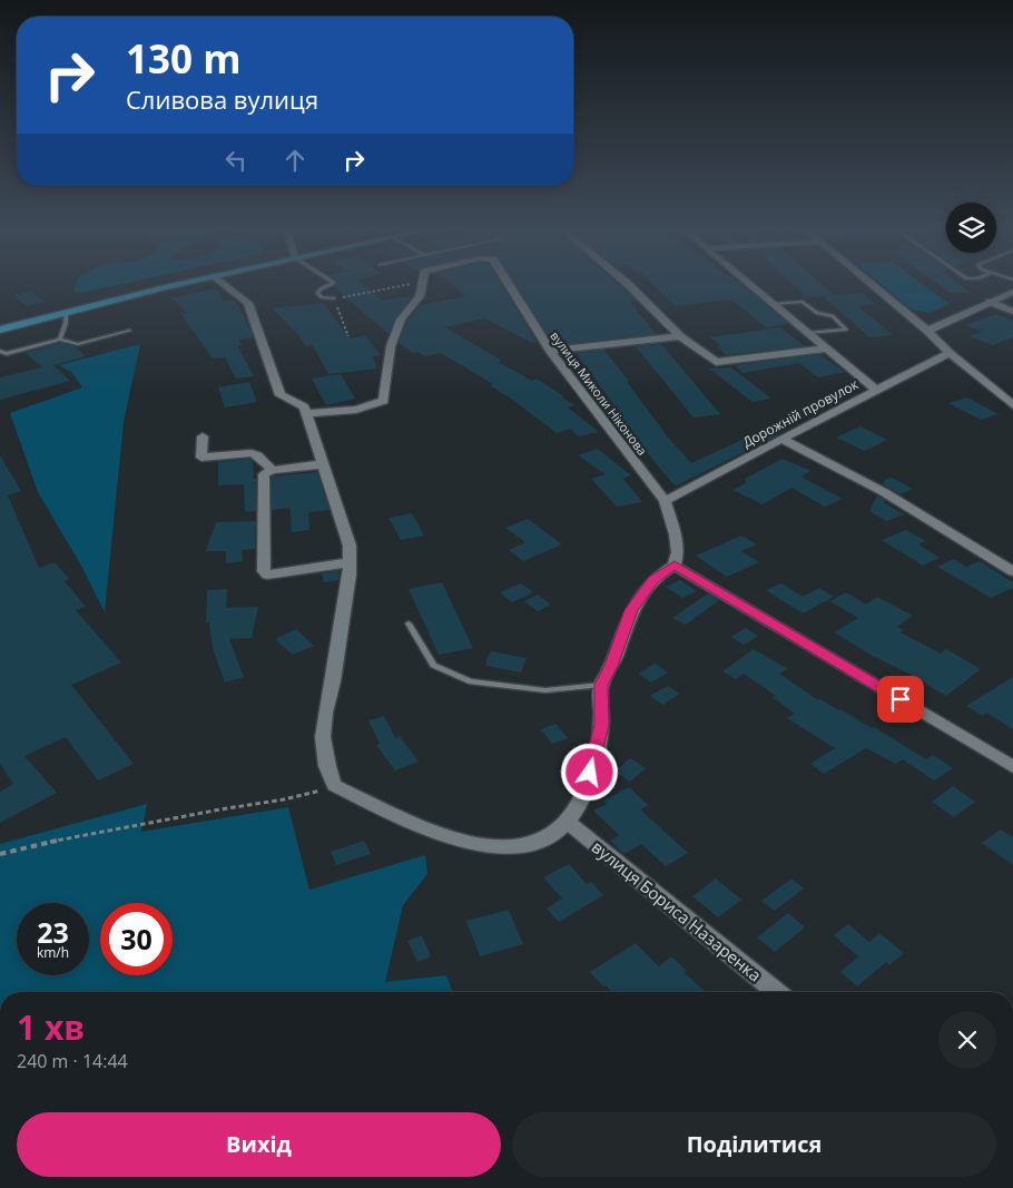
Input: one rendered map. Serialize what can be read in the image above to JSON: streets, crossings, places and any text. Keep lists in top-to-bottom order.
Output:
{
  "streets": {
    "street": ["вулиця Миколи Ніконова", "Дорожній провулок", "вулиця Бориса Назаренка"]
  },
  "crossings": [
    ["вулиця Миколи Ніконова", "Дорожній провулок"]
  ],
  "page": {
    "turn": ["130 m", "Сливова вулиця"],
    "speed": "23 km/h",
    "limit": "30",
    "heading": ["1 хв", "240 m · 14:44"],
    "buttons": ["Вихід", "Поділитися"]
  }
}
